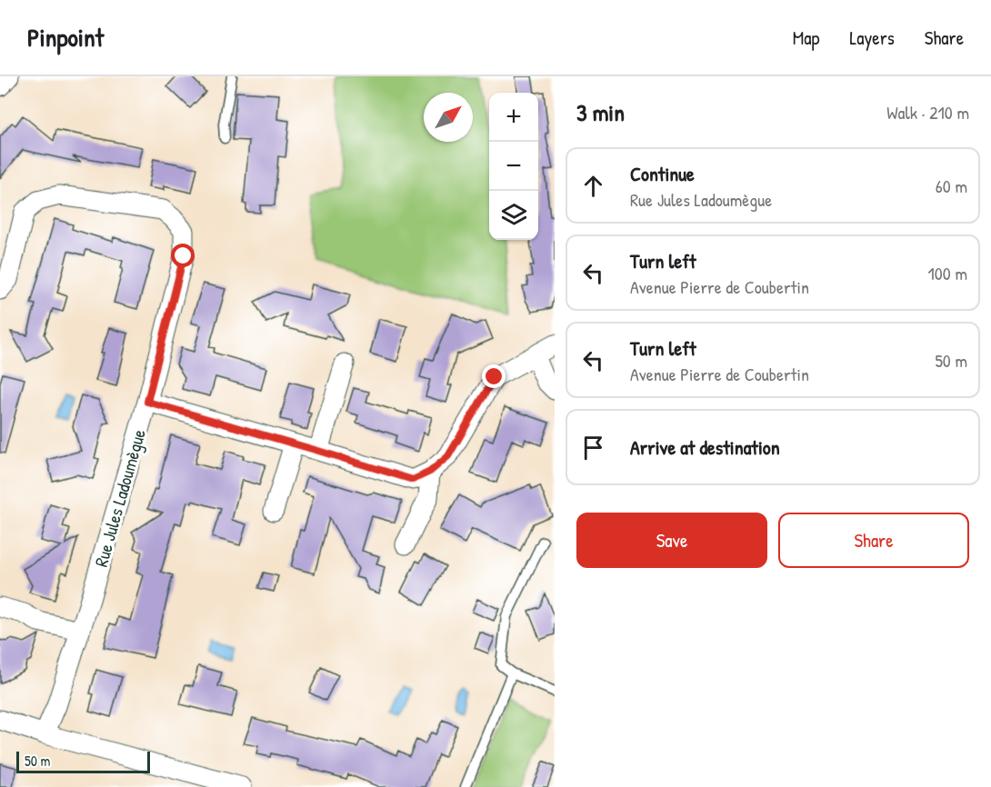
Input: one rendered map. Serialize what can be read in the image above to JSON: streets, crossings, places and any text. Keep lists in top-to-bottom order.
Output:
{
  "streets": {
    "street": ["Rue Jules Ladoumègue"]
  },
  "scale_bar": "50 m",
  "north": "top right",
  "page": {
    "header": "Pinpoint",
    "nav": ["Map", "Layers", "Share"],
    "heading": ["3 min", "Walk · 210 m"],
    "map_buttons": ["+", "−"],
    "list": [
      ["Continue", "Rue Jules Ladoumègue", "60 m"],
      ["Turn left", "Avenue Pierre de Coubertin", "100 m"],
      ["Turn left", "Avenue Pierre de Coubertin", "50 m"],
      "Arrive at destination"
    ],
    "buttons": ["Save", "Share"],
    "scale": "50 m"
  }
}
